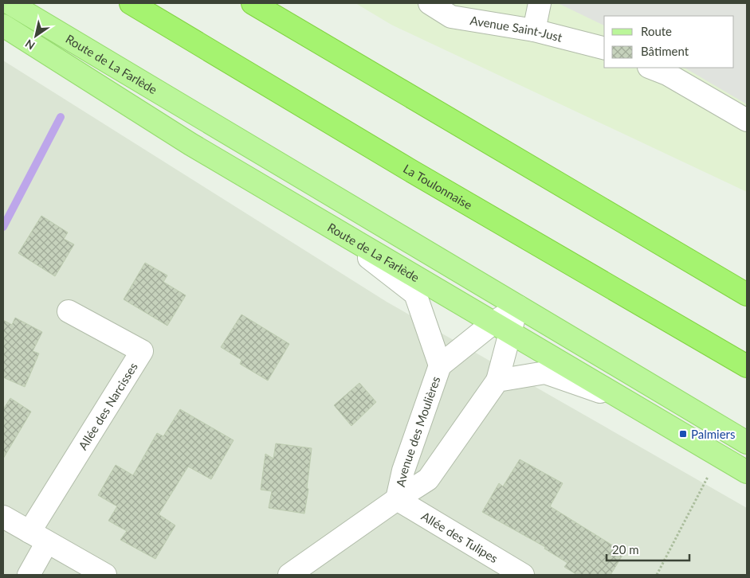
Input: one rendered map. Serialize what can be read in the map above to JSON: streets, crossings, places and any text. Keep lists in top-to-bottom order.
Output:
{
  "streets": {
    "highway": ["La Toulonnaise"],
    "main road": ["Route de La Farlède"],
    "street": [
      "Avenue Saint-Just",
      "Allée des Narcisses",
      "Avenue des Moulières",
      "Allée des Tulipes"
    ]
  },
  "crossings": [
    ["Route de La Farlède", "Avenue des Moulières"],
    ["Avenue des Moulières", "Allée des Tulipes"]
  ],
  "places": {
    "transit": ["Palmiers"]
  },
  "legend": ["Route", "Bâtiment"],
  "scale_bar": "20 m",
  "north": "bottom left"
}
